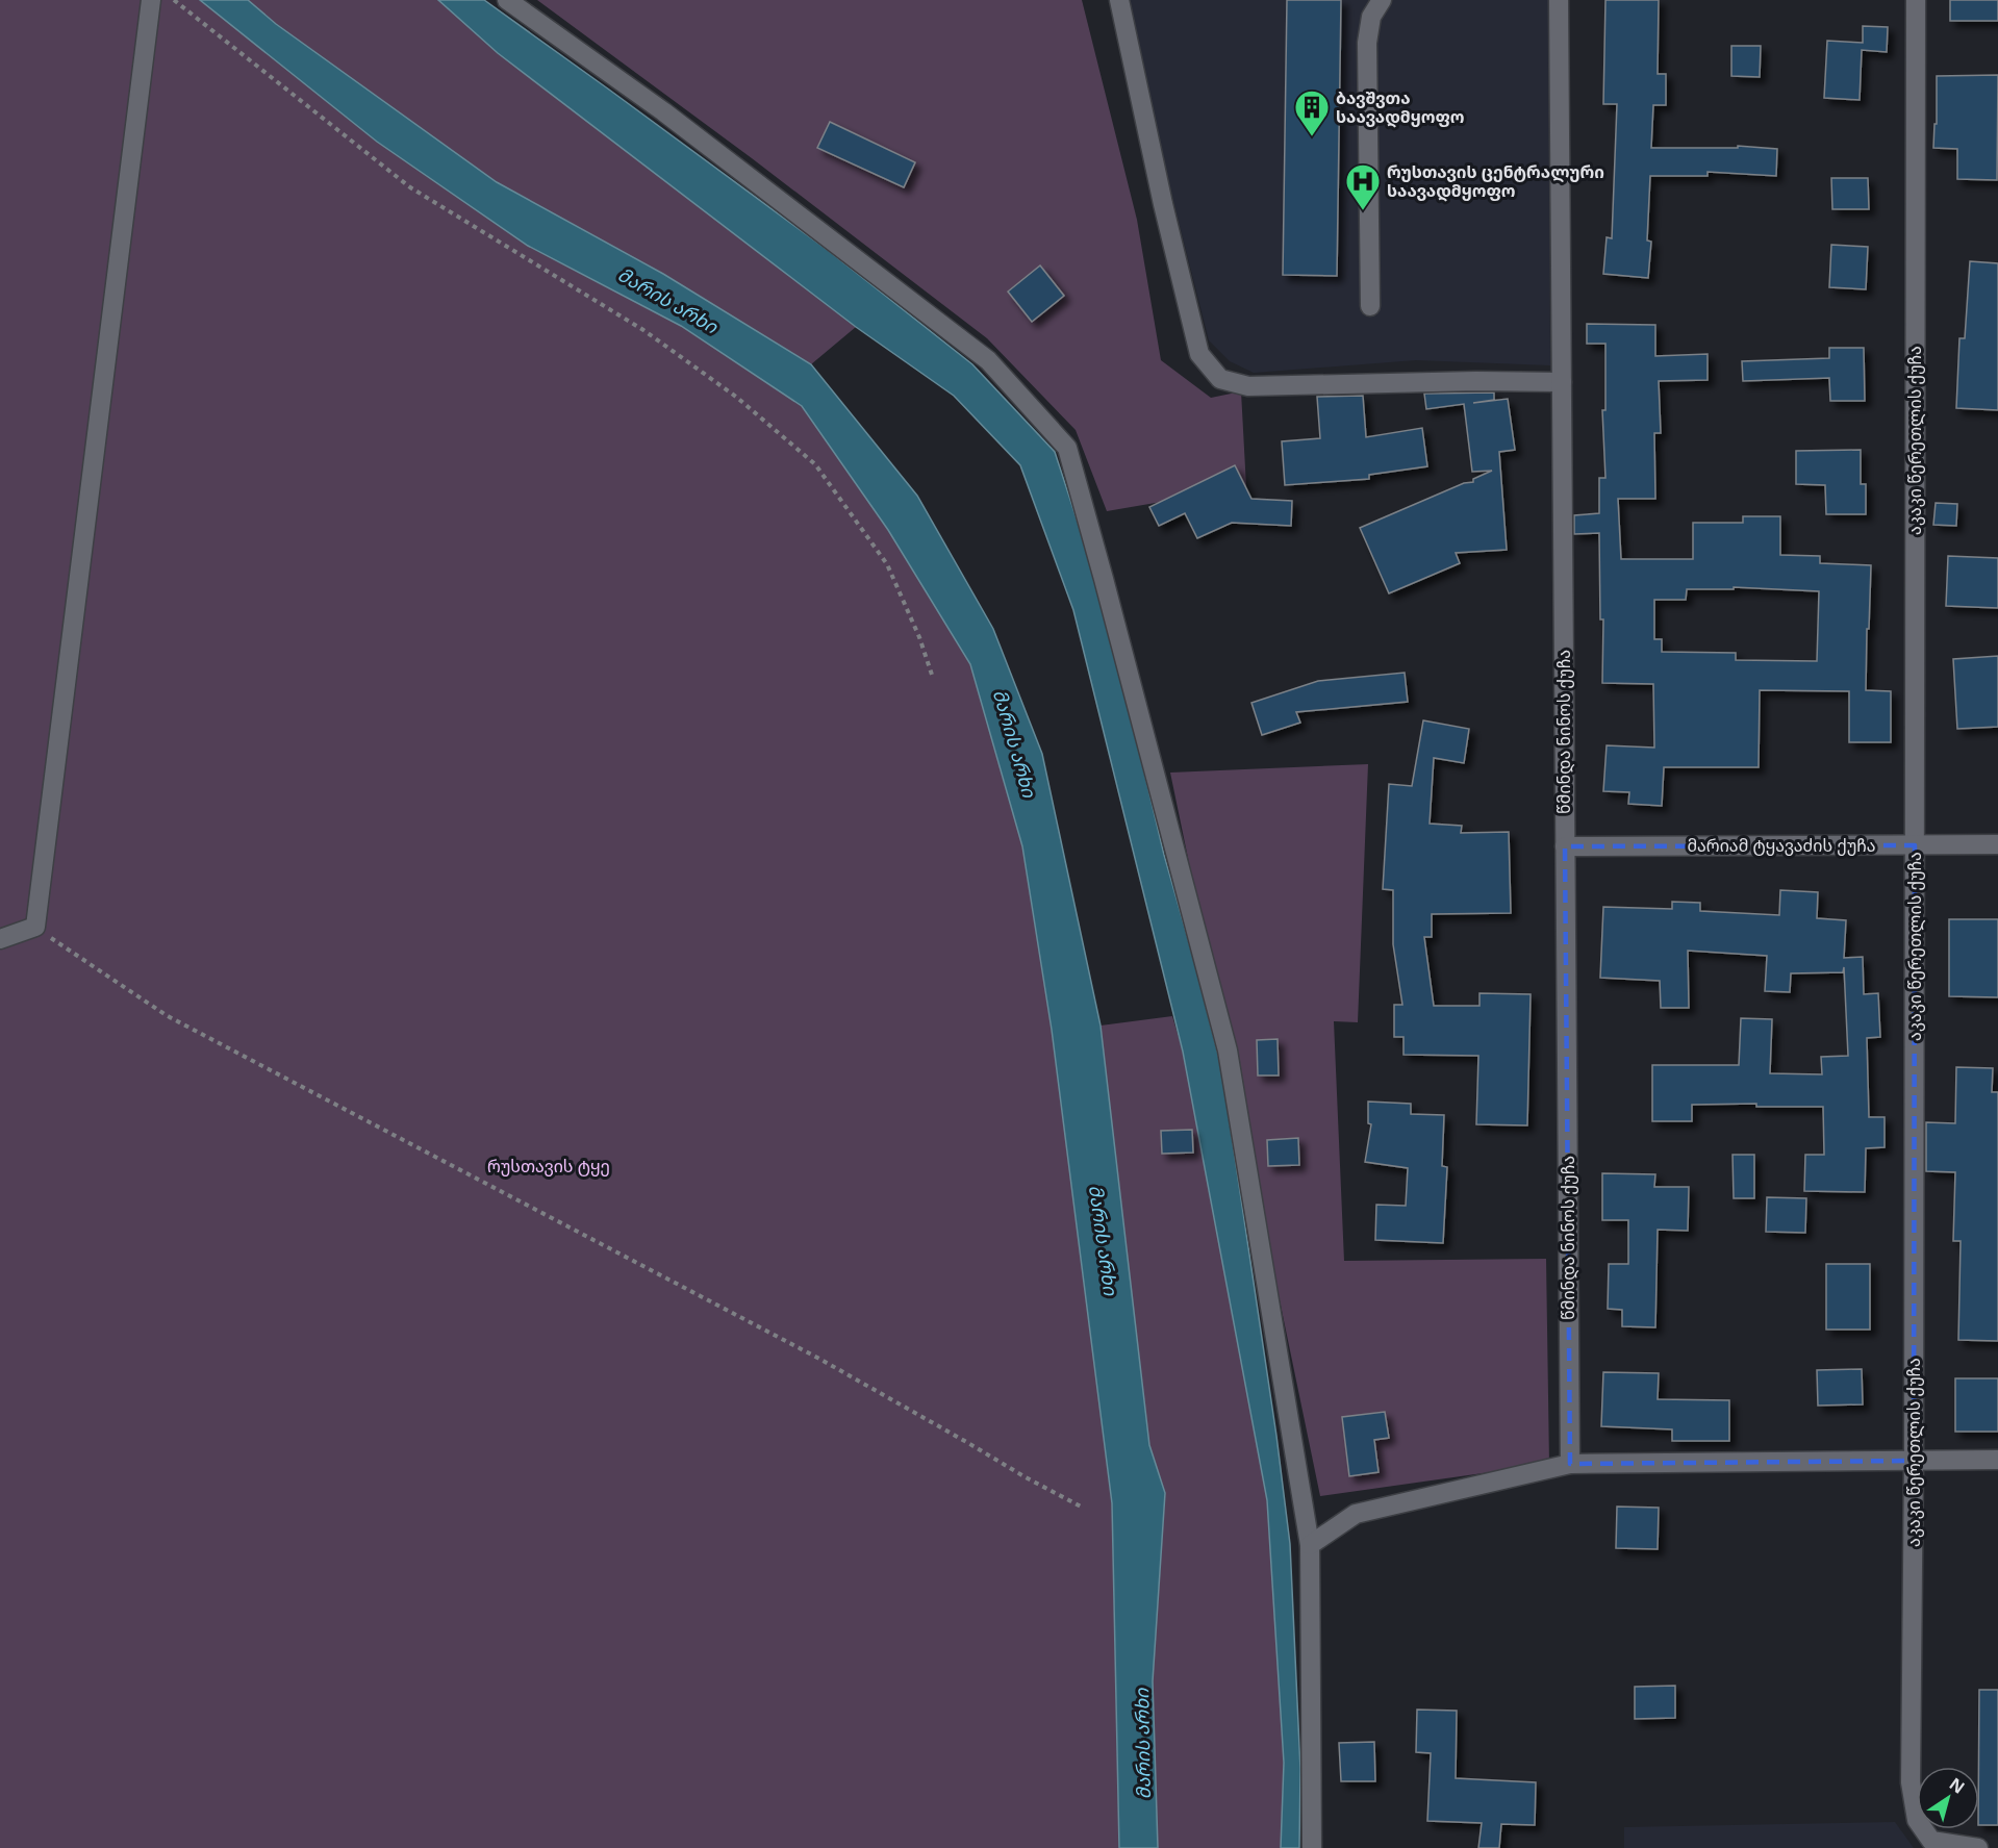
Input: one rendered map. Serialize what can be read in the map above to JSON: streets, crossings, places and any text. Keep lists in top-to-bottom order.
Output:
{
  "streets": {
    "street": ["აკაკი წერეთლის ქუჩა", "წმინდა ნინოს ქუჩა", "მარიამ ტყავაძის ქუჩა"]
  },
  "crossings": [
    ["აკაკი წერეთლის ქუჩა", "მარიამ ტყავაძის ქუჩა"],
    ["წმინდა ნინოს ქუჩა", "მარიამ ტყავაძის ქუჩა"]
  ],
  "water": ["მარის არხი"],
  "parks": ["რუსთავის ტყე"],
  "places": {
    "building": ["ბავშვთა საავადმყოფო"],
    "hospital": ["რუსთავის ცენტრალური საავადმყოფო"]
  },
  "north": "top right"
}
